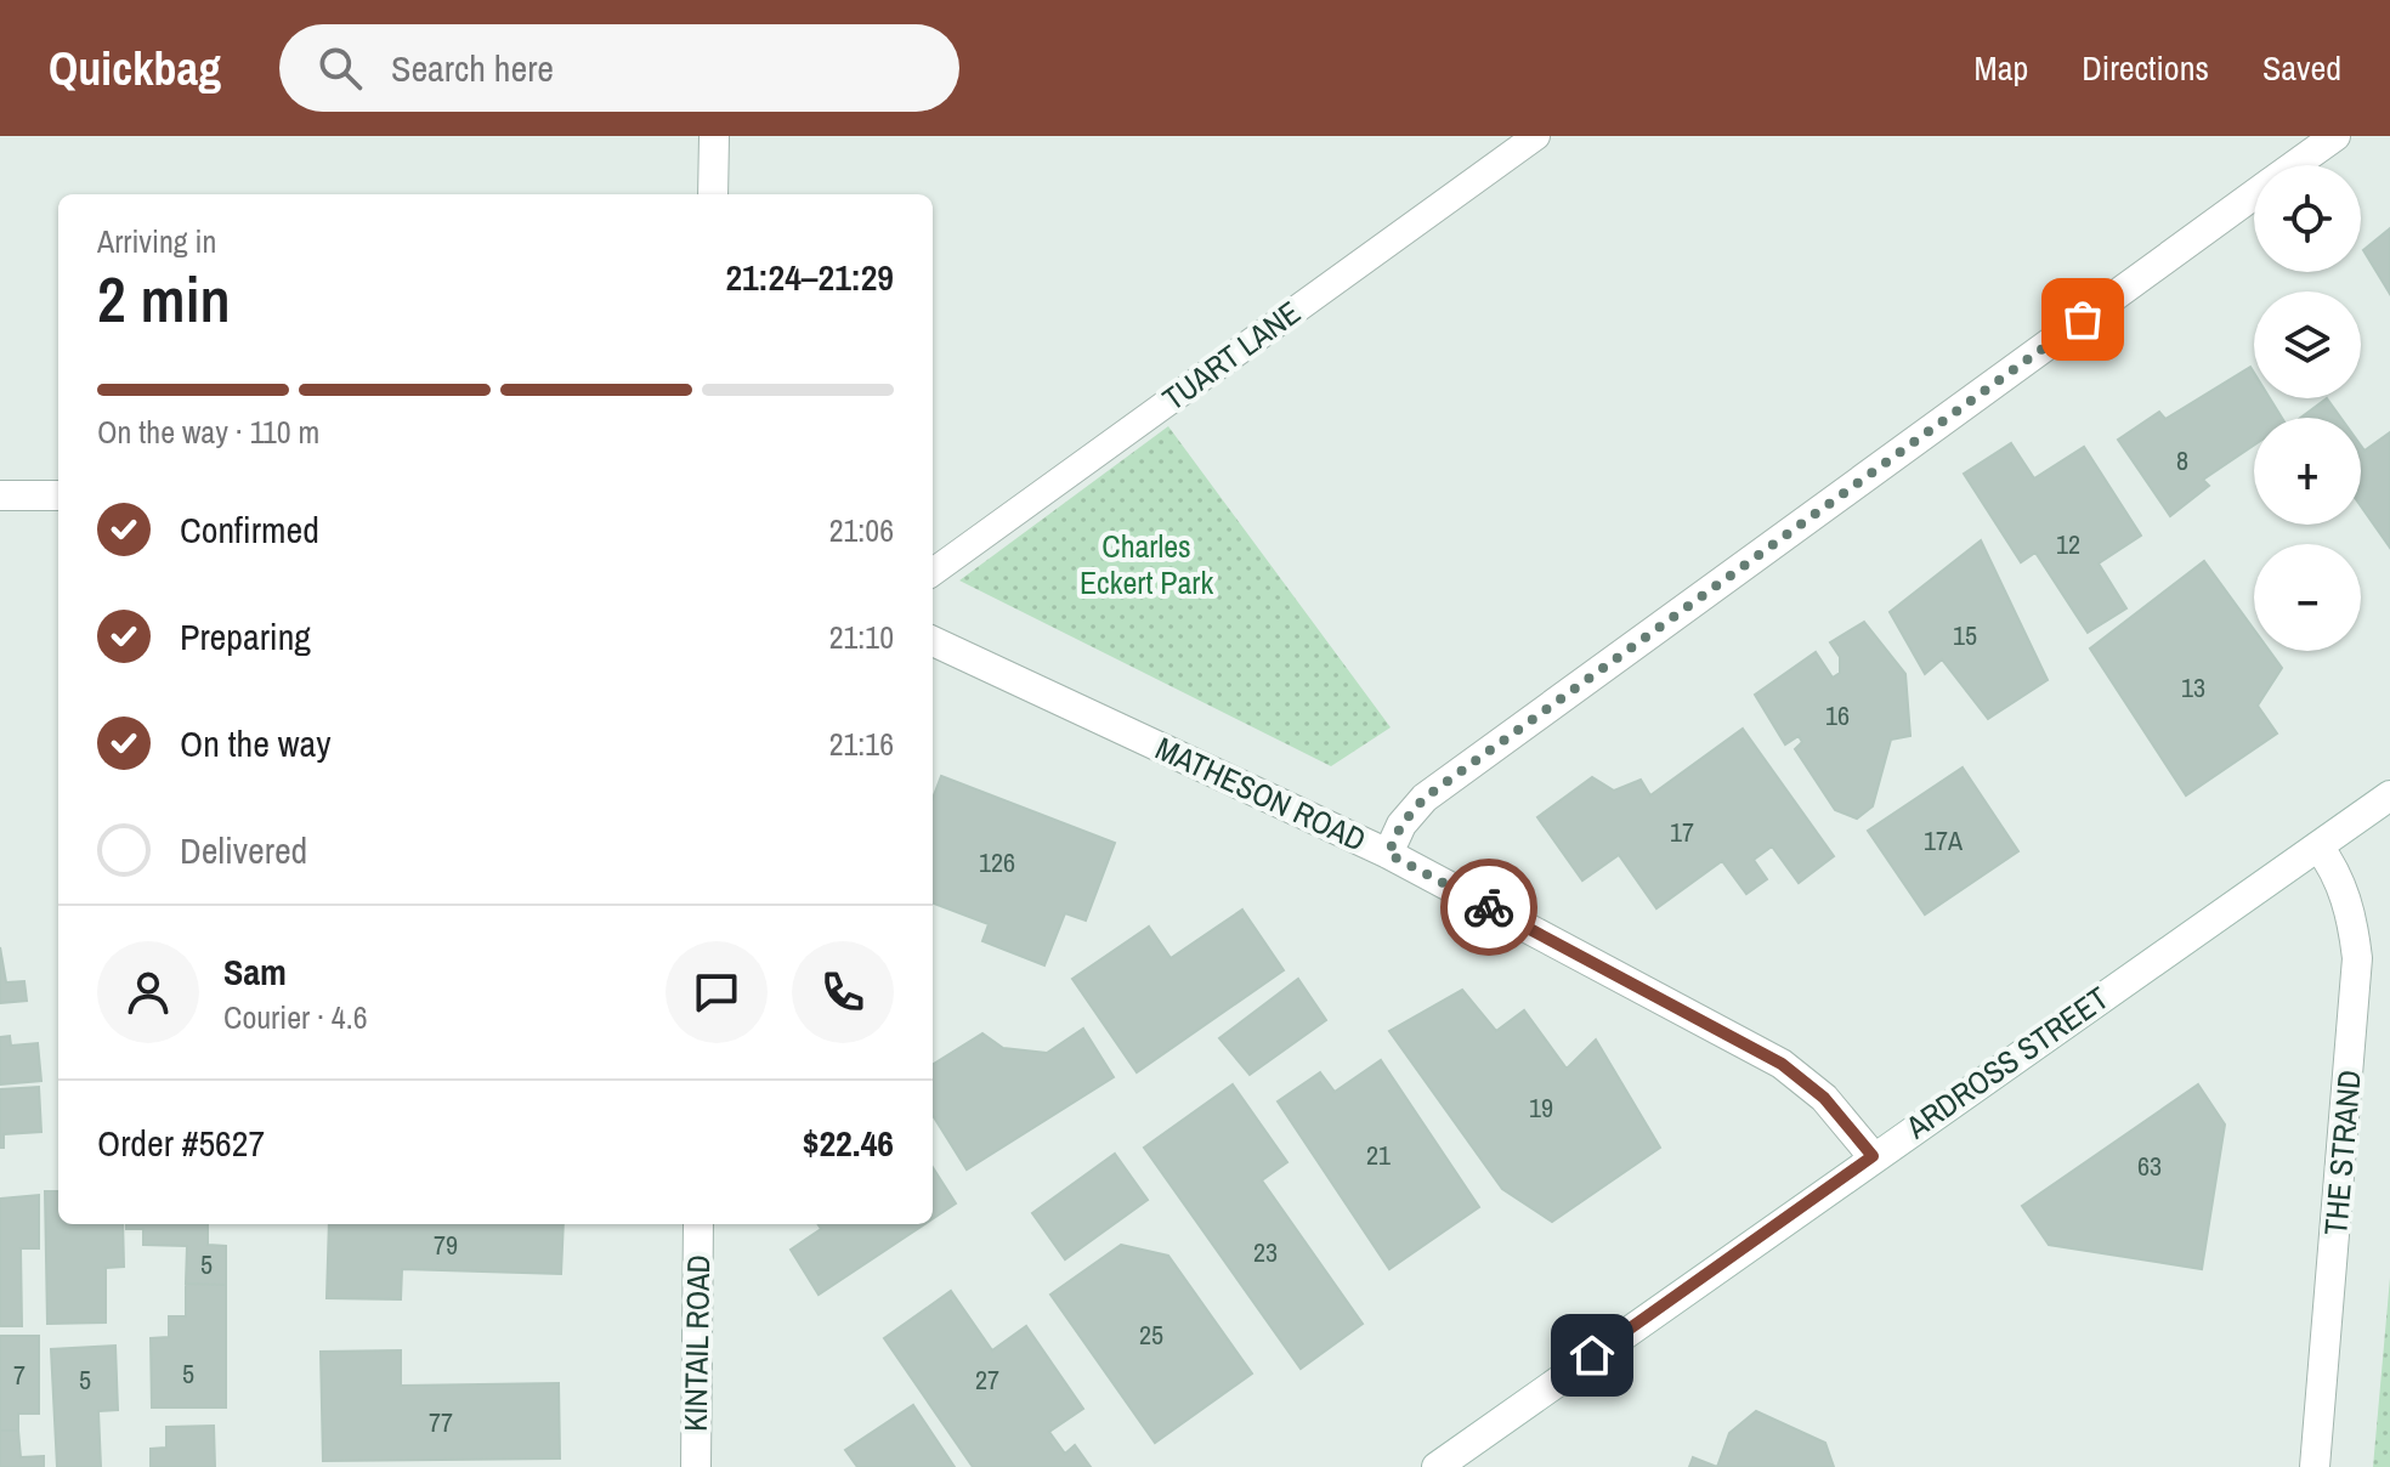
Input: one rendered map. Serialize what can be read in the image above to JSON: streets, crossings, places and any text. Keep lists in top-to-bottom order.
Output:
{
  "streets": {
    "street": [
      "MATHESON ROAD",
      "ARDROSS STREET",
      "THE STRAND",
      "KINTAIL ROAD"
    ],
    "lane": ["TUART LANE"]
  },
  "crossings": [
    ["MATHESON ROAD", "ARDROSS STREET"],
    ["ARDROSS STREET", "THE STRAND"]
  ],
  "parks": ["Charles Eckert Park"],
  "house_numbers": [
    "8",
    "12",
    "15",
    "13",
    "16",
    "17",
    "17A",
    "126",
    "19",
    "21",
    "63",
    "79",
    "23",
    "5",
    "25",
    "5",
    "7",
    "5",
    "27",
    "77"
  ],
  "page": {
    "header": "Quickbag",
    "search": "Search here",
    "nav": ["Map", "Directions", "Saved"],
    "map_buttons": ["+", "−"],
    "heading": ["2 min", "Arriving in", "21:24–21:29"],
    "panel": [
      "Sam",
      "Courier · 4.6",
      "Order #5627",
      "$22.46"
    ],
    "bar": "On the way · 110 m",
    "list": [
      ["Confirmed", "21:06"],
      ["Preparing", "21:10"],
      ["On the way", "21:16"],
      "Delivered"
    ]
  }
}
